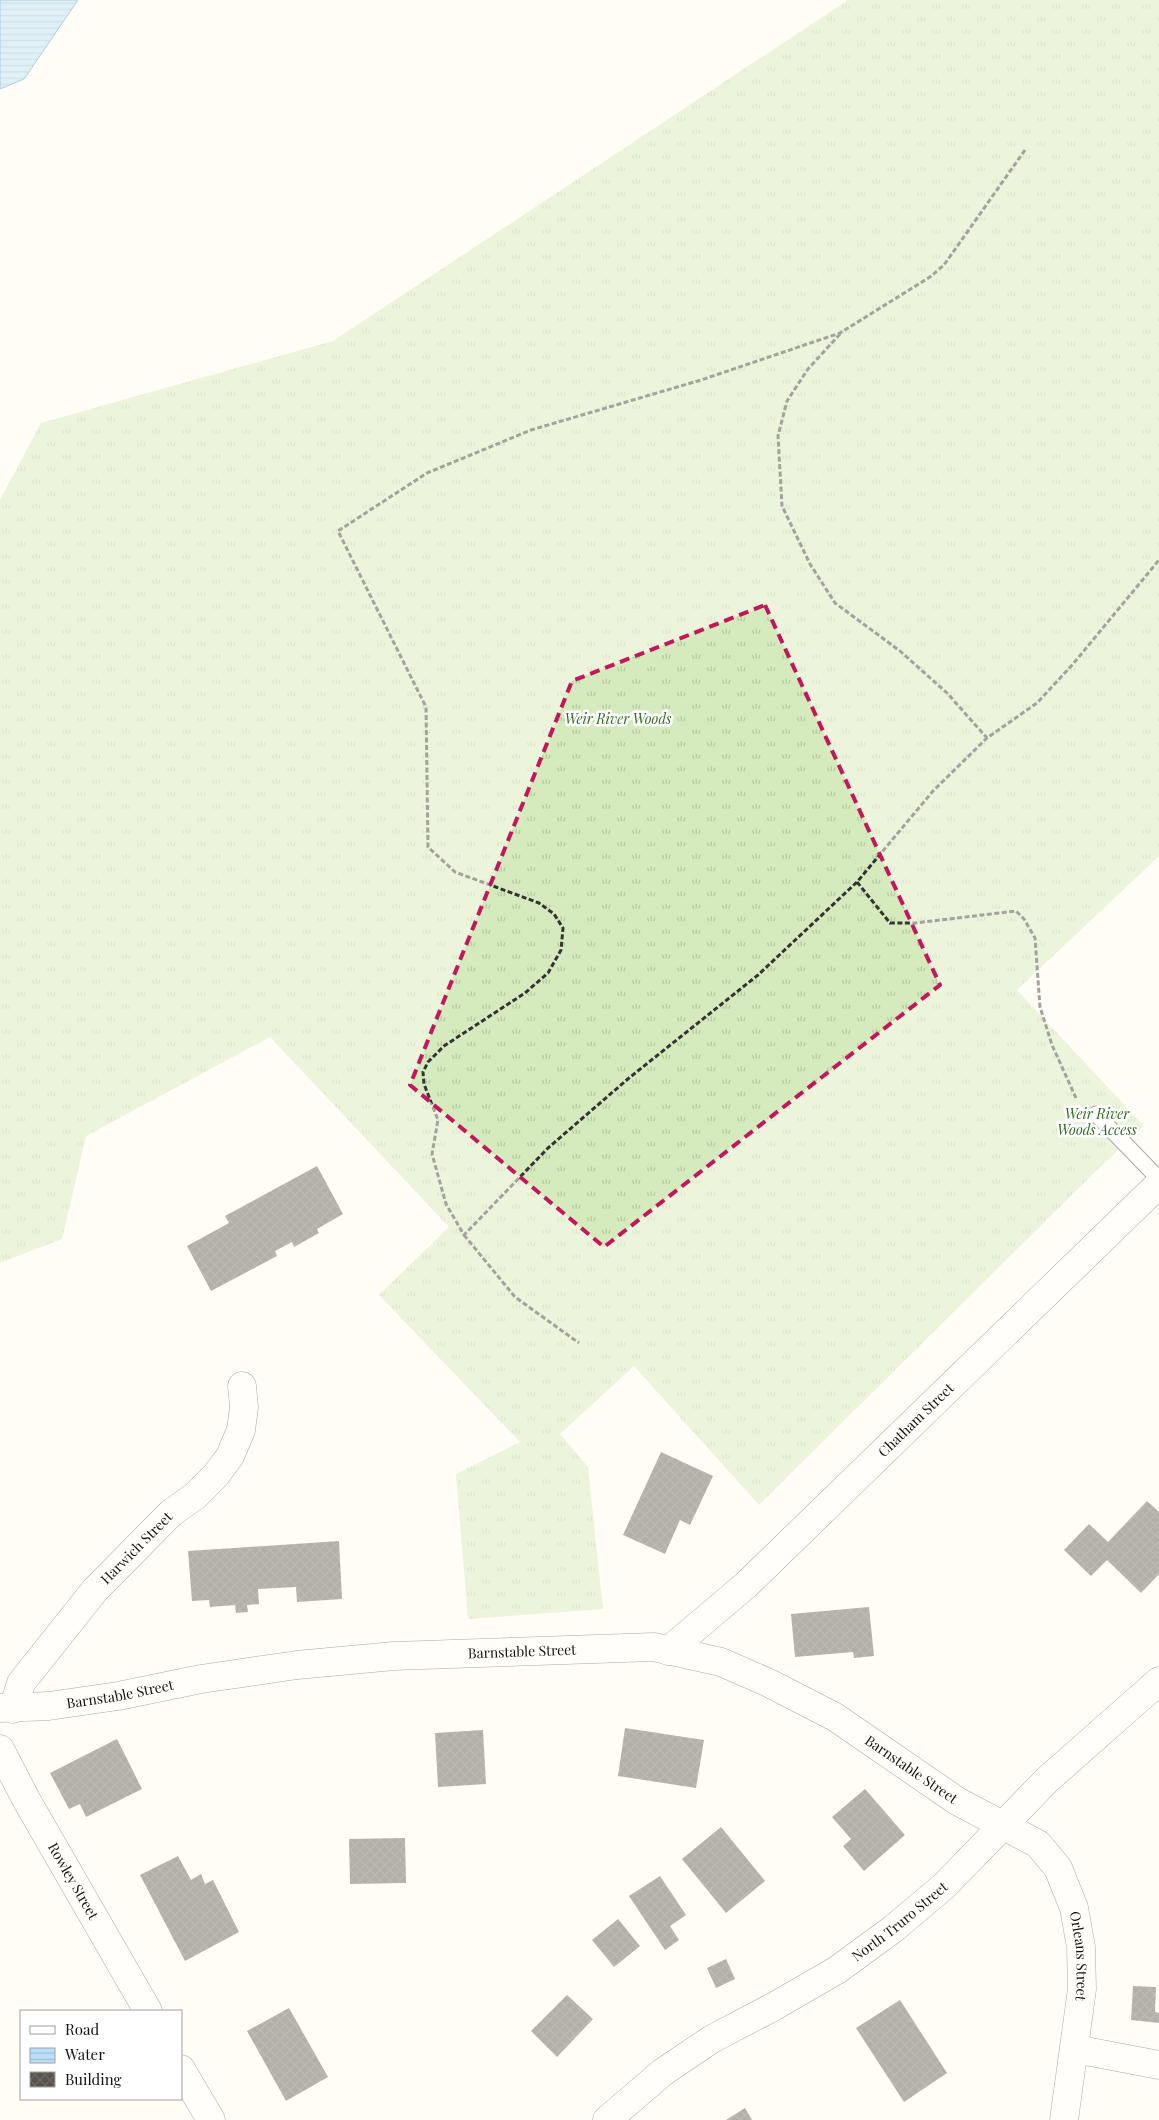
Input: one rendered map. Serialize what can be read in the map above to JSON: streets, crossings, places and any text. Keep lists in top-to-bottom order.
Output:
{
  "streets": {
    "street": [
      "Chatham Street",
      "Harwich Street",
      "Barnstable Street",
      "Rowley Street",
      "North Truro Street",
      "Orleans Street"
    ]
  },
  "crossings": [
    ["Chatham Street", "Barnstable Street"],
    ["Harwich Street", "Barnstable Street"],
    ["Barnstable Street", "North Truro Street"],
    ["Barnstable Street", "Orleans Street"],
    ["North Truro Street", "Orleans Street"]
  ],
  "parks": ["Weir River Woods", "Weir River Woods Access"],
  "legend": ["Road", "Water", "Building"]
}
